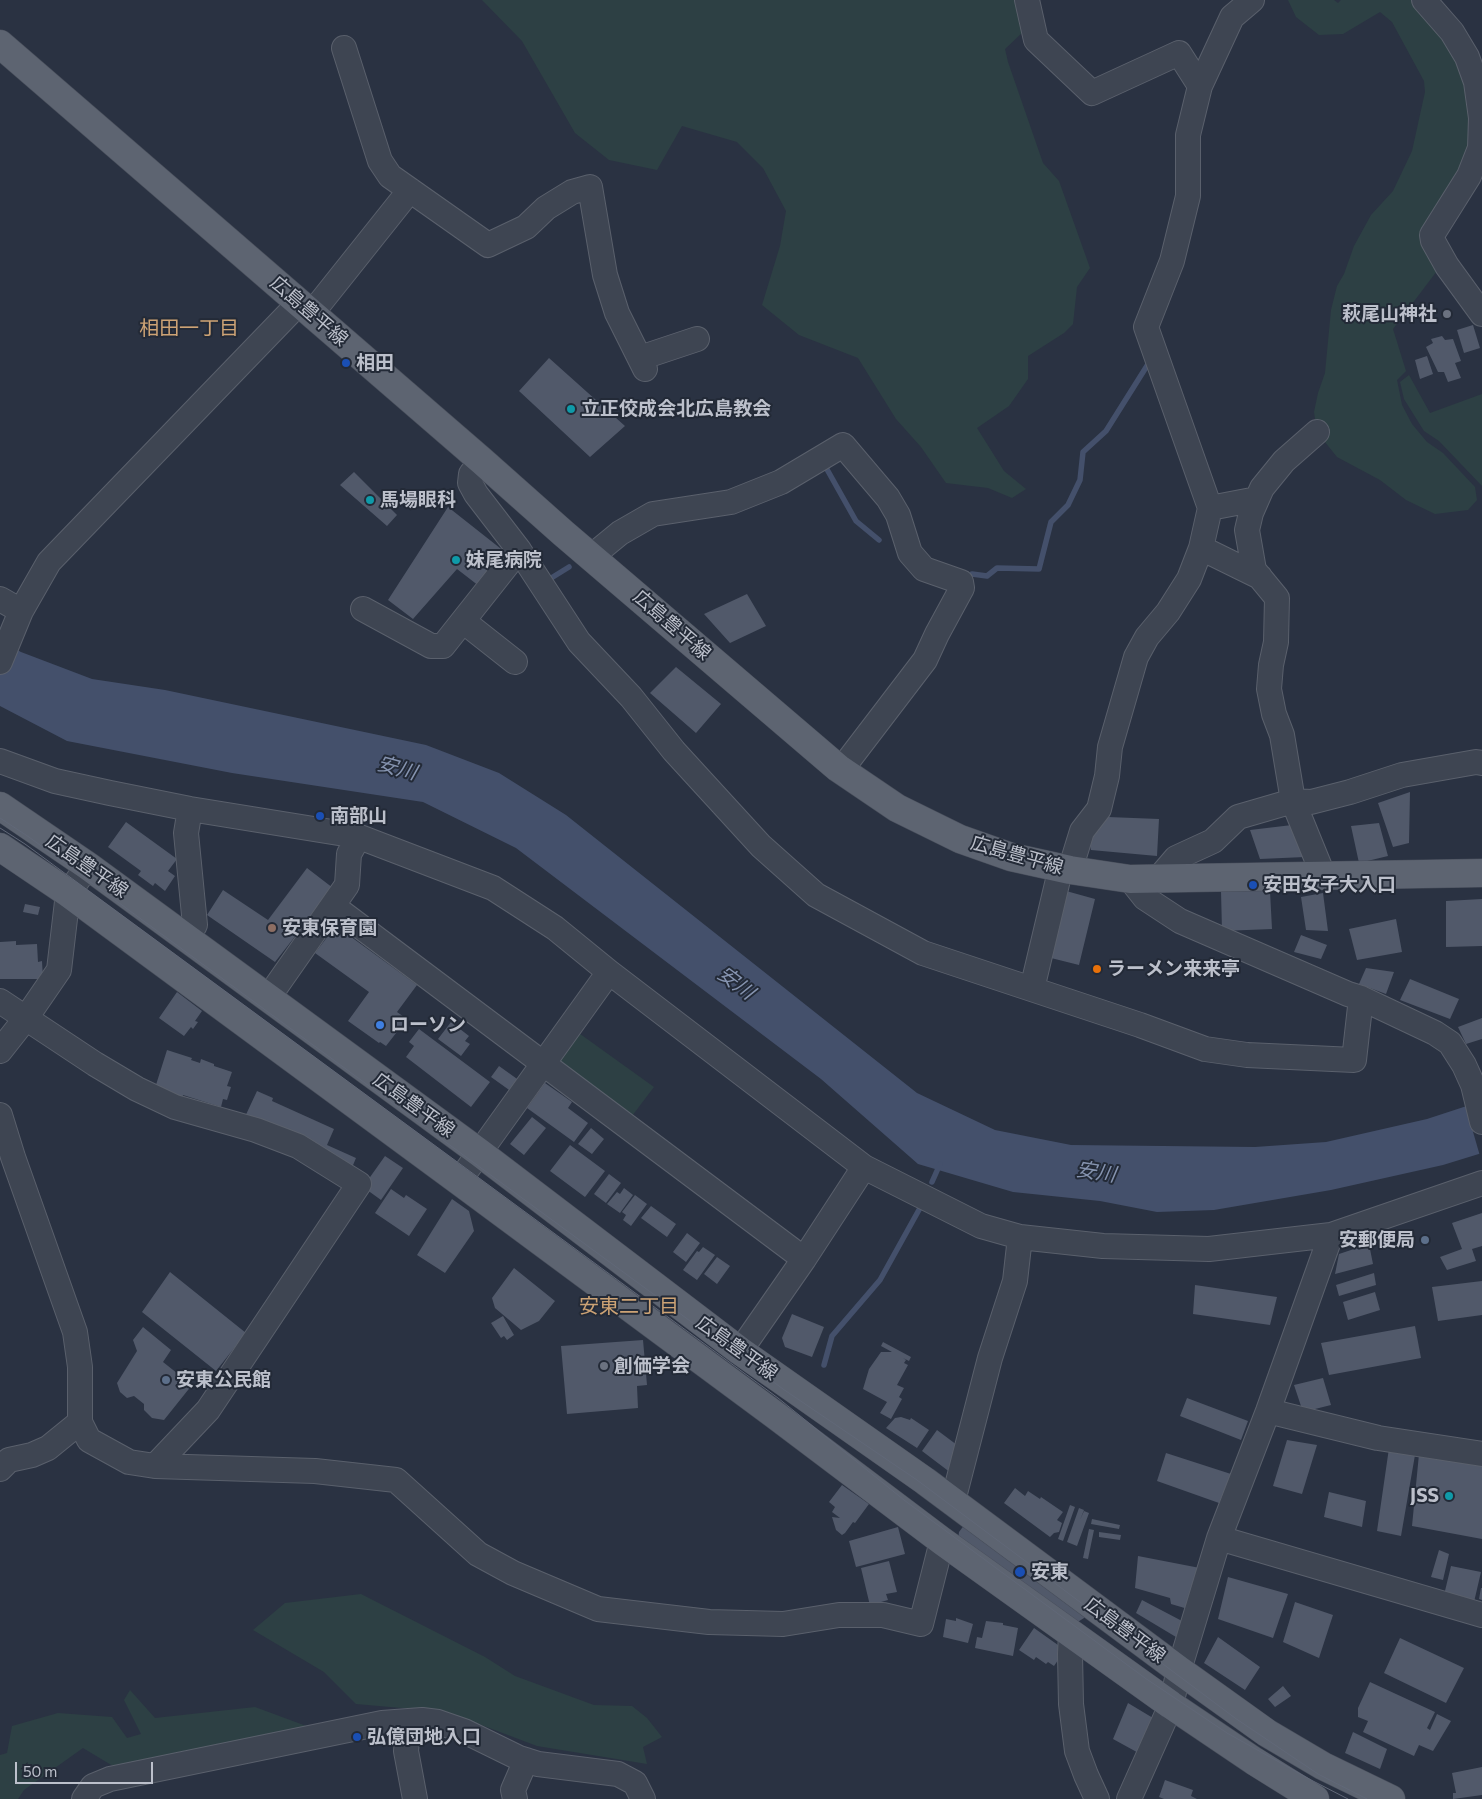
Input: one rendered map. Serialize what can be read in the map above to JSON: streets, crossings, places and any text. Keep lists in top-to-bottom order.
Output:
{
  "streets": {
    "main road": ["広島豊平線"]
  },
  "districts": ["相田一丁目", "安東二丁目"],
  "water": ["安川"],
  "places": [
    "萩尾山神社",
    "相田",
    "立正佼成会北広島教会",
    "馬場眼科",
    "妹尾病院",
    "南部山",
    "安田女子大入口",
    "安東保育園",
    "ラーメン来来亭",
    "ローソン",
    "安郵便局",
    "創価学会",
    "安東公民館",
    "JSS",
    "安東",
    "弘億団地入口"
  ],
  "scale_bar": "50 m"
}
